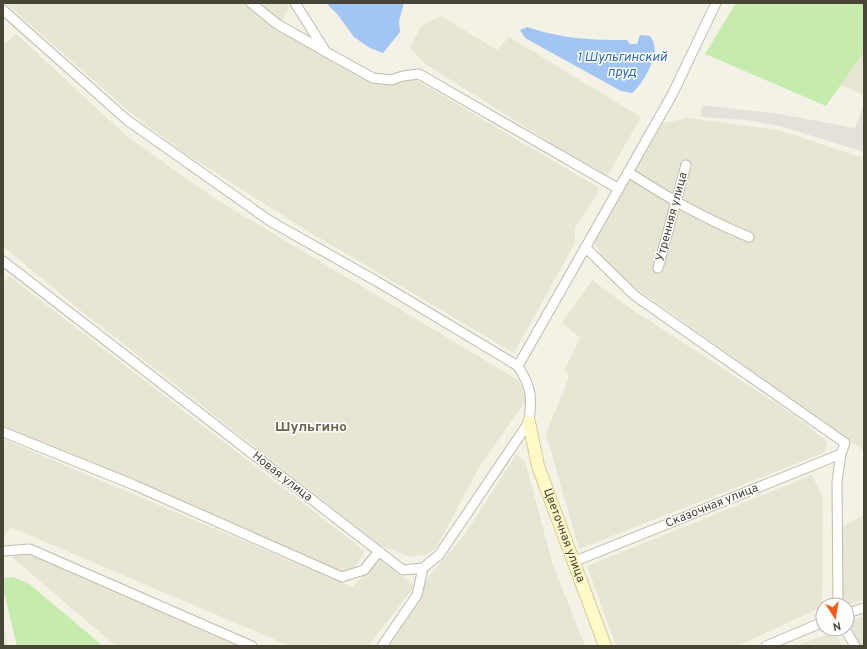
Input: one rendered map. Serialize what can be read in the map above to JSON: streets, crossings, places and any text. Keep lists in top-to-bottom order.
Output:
{
  "streets": {
    "street": [
      "Утренняя улица",
      "Новая улица",
      "Сказочная улица",
      "Цветочная улица"
    ]
  },
  "crossings": [
    ["Сказочная улица", "Цветочная улица"]
  ],
  "districts": ["Шульгино"],
  "water": ["1 Шульгинский пруд"],
  "north": "bottom"
}
